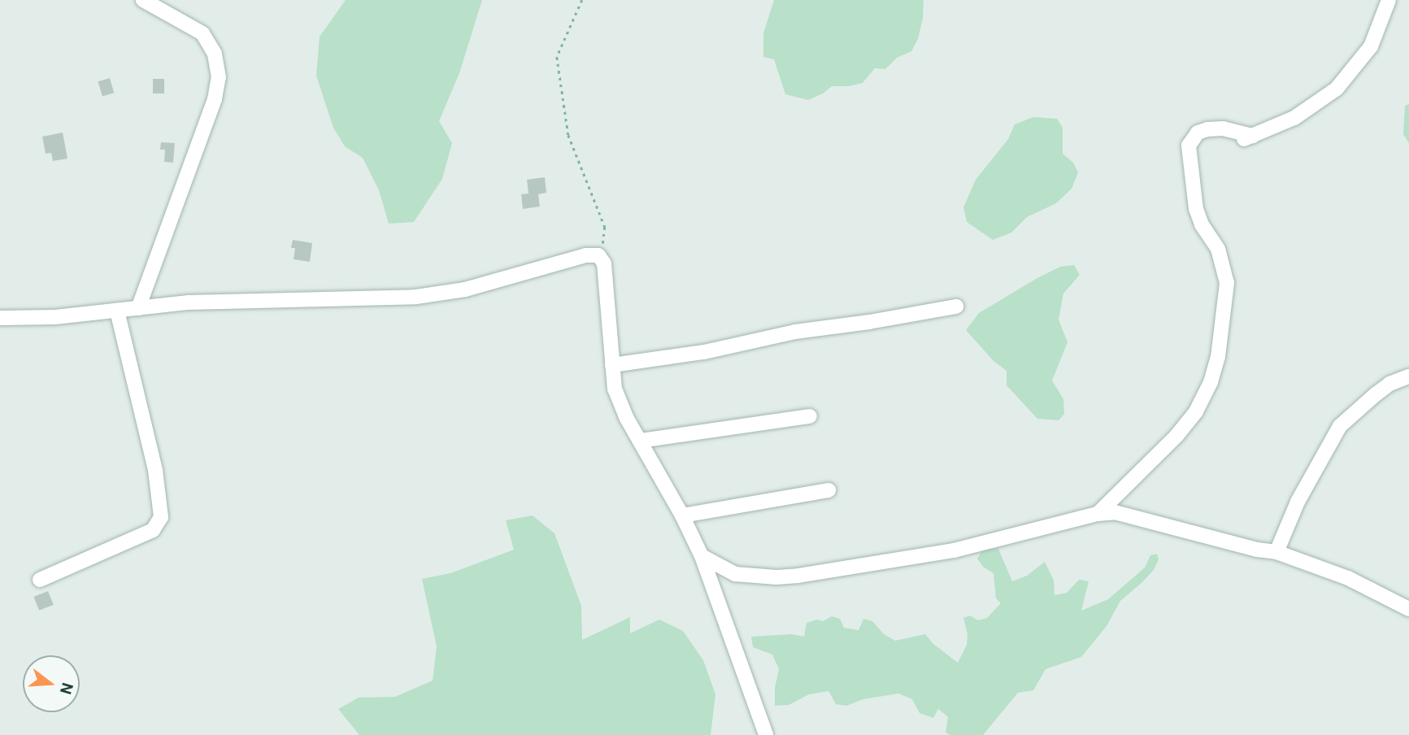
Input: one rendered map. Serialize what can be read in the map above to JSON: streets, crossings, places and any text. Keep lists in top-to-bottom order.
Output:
{
  "north": "right"
}
